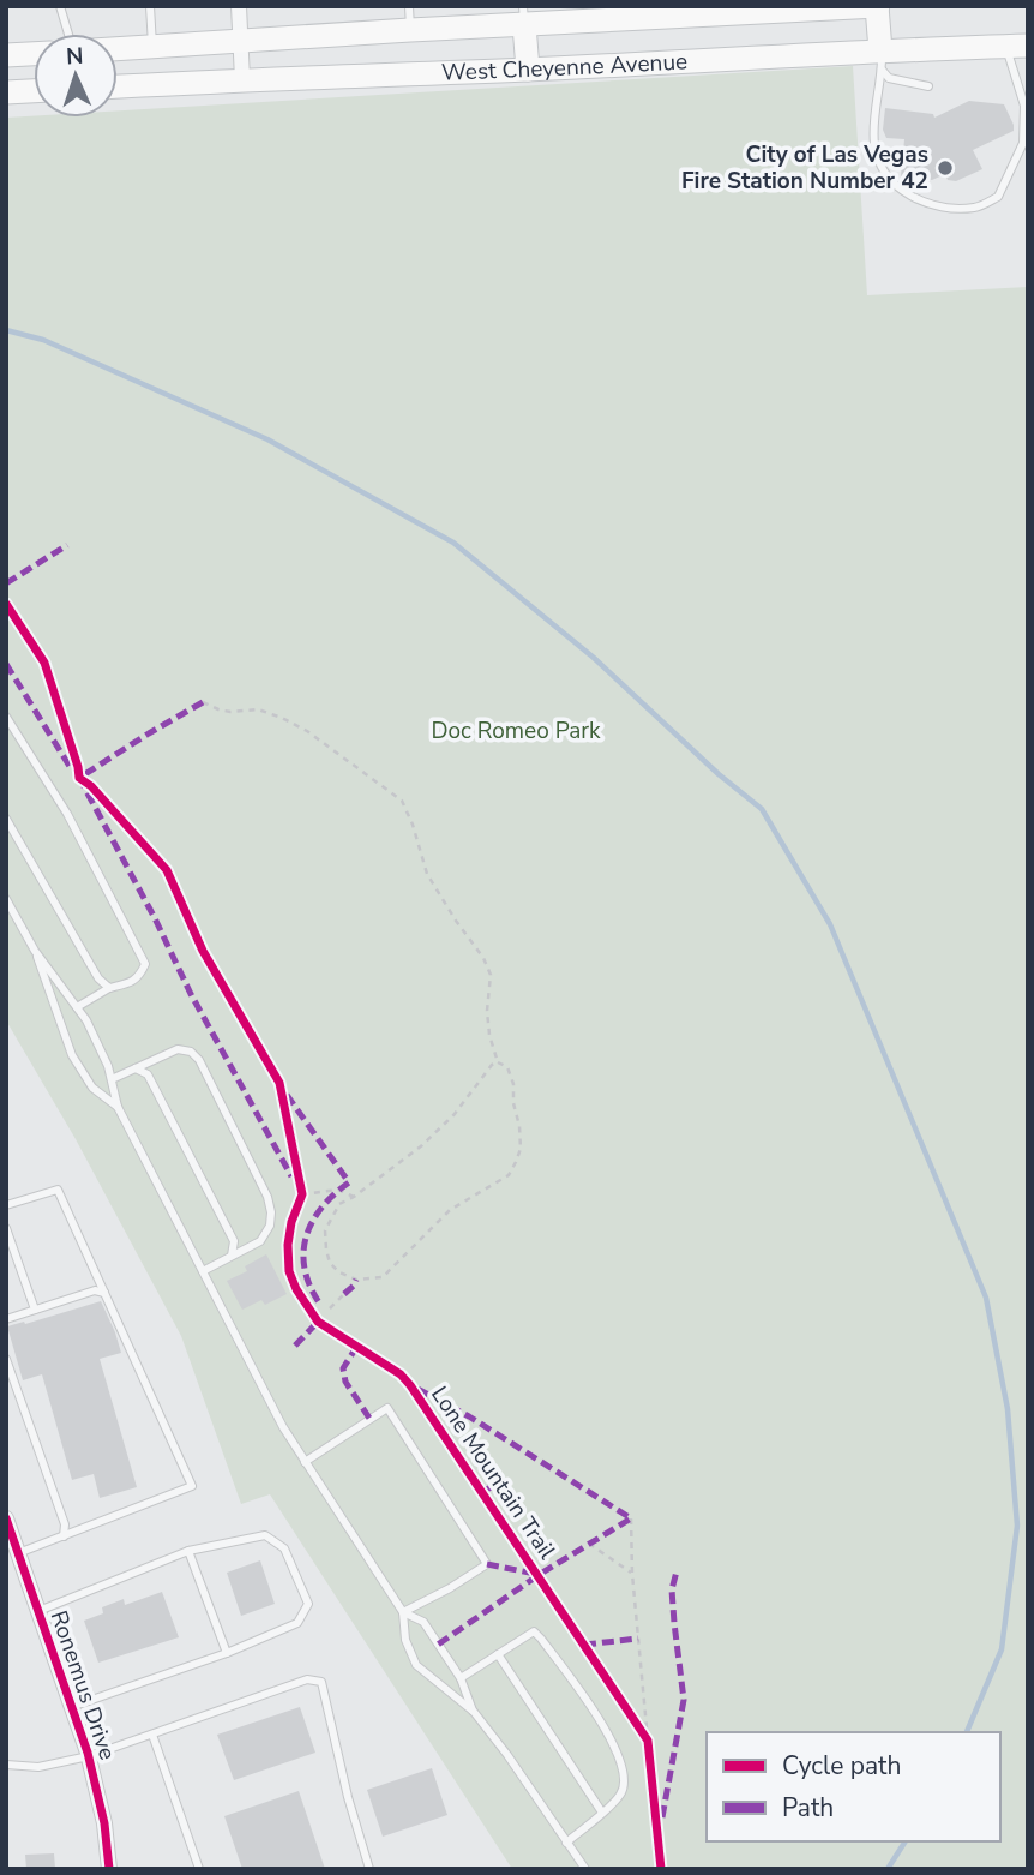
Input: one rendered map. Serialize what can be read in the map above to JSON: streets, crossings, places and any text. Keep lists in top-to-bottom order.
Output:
{
  "streets": {
    "main road": ["West Cheyenne Avenue"],
    "street": ["Ronemus Drive"],
    "cycle path": ["Lone Mountain Trail"]
  },
  "parks": ["Doc Romeo Park"],
  "places": ["City of Las Vegas Fire Station Number 42"],
  "legend": ["Cycle path", "Path"],
  "north": "top"
}
